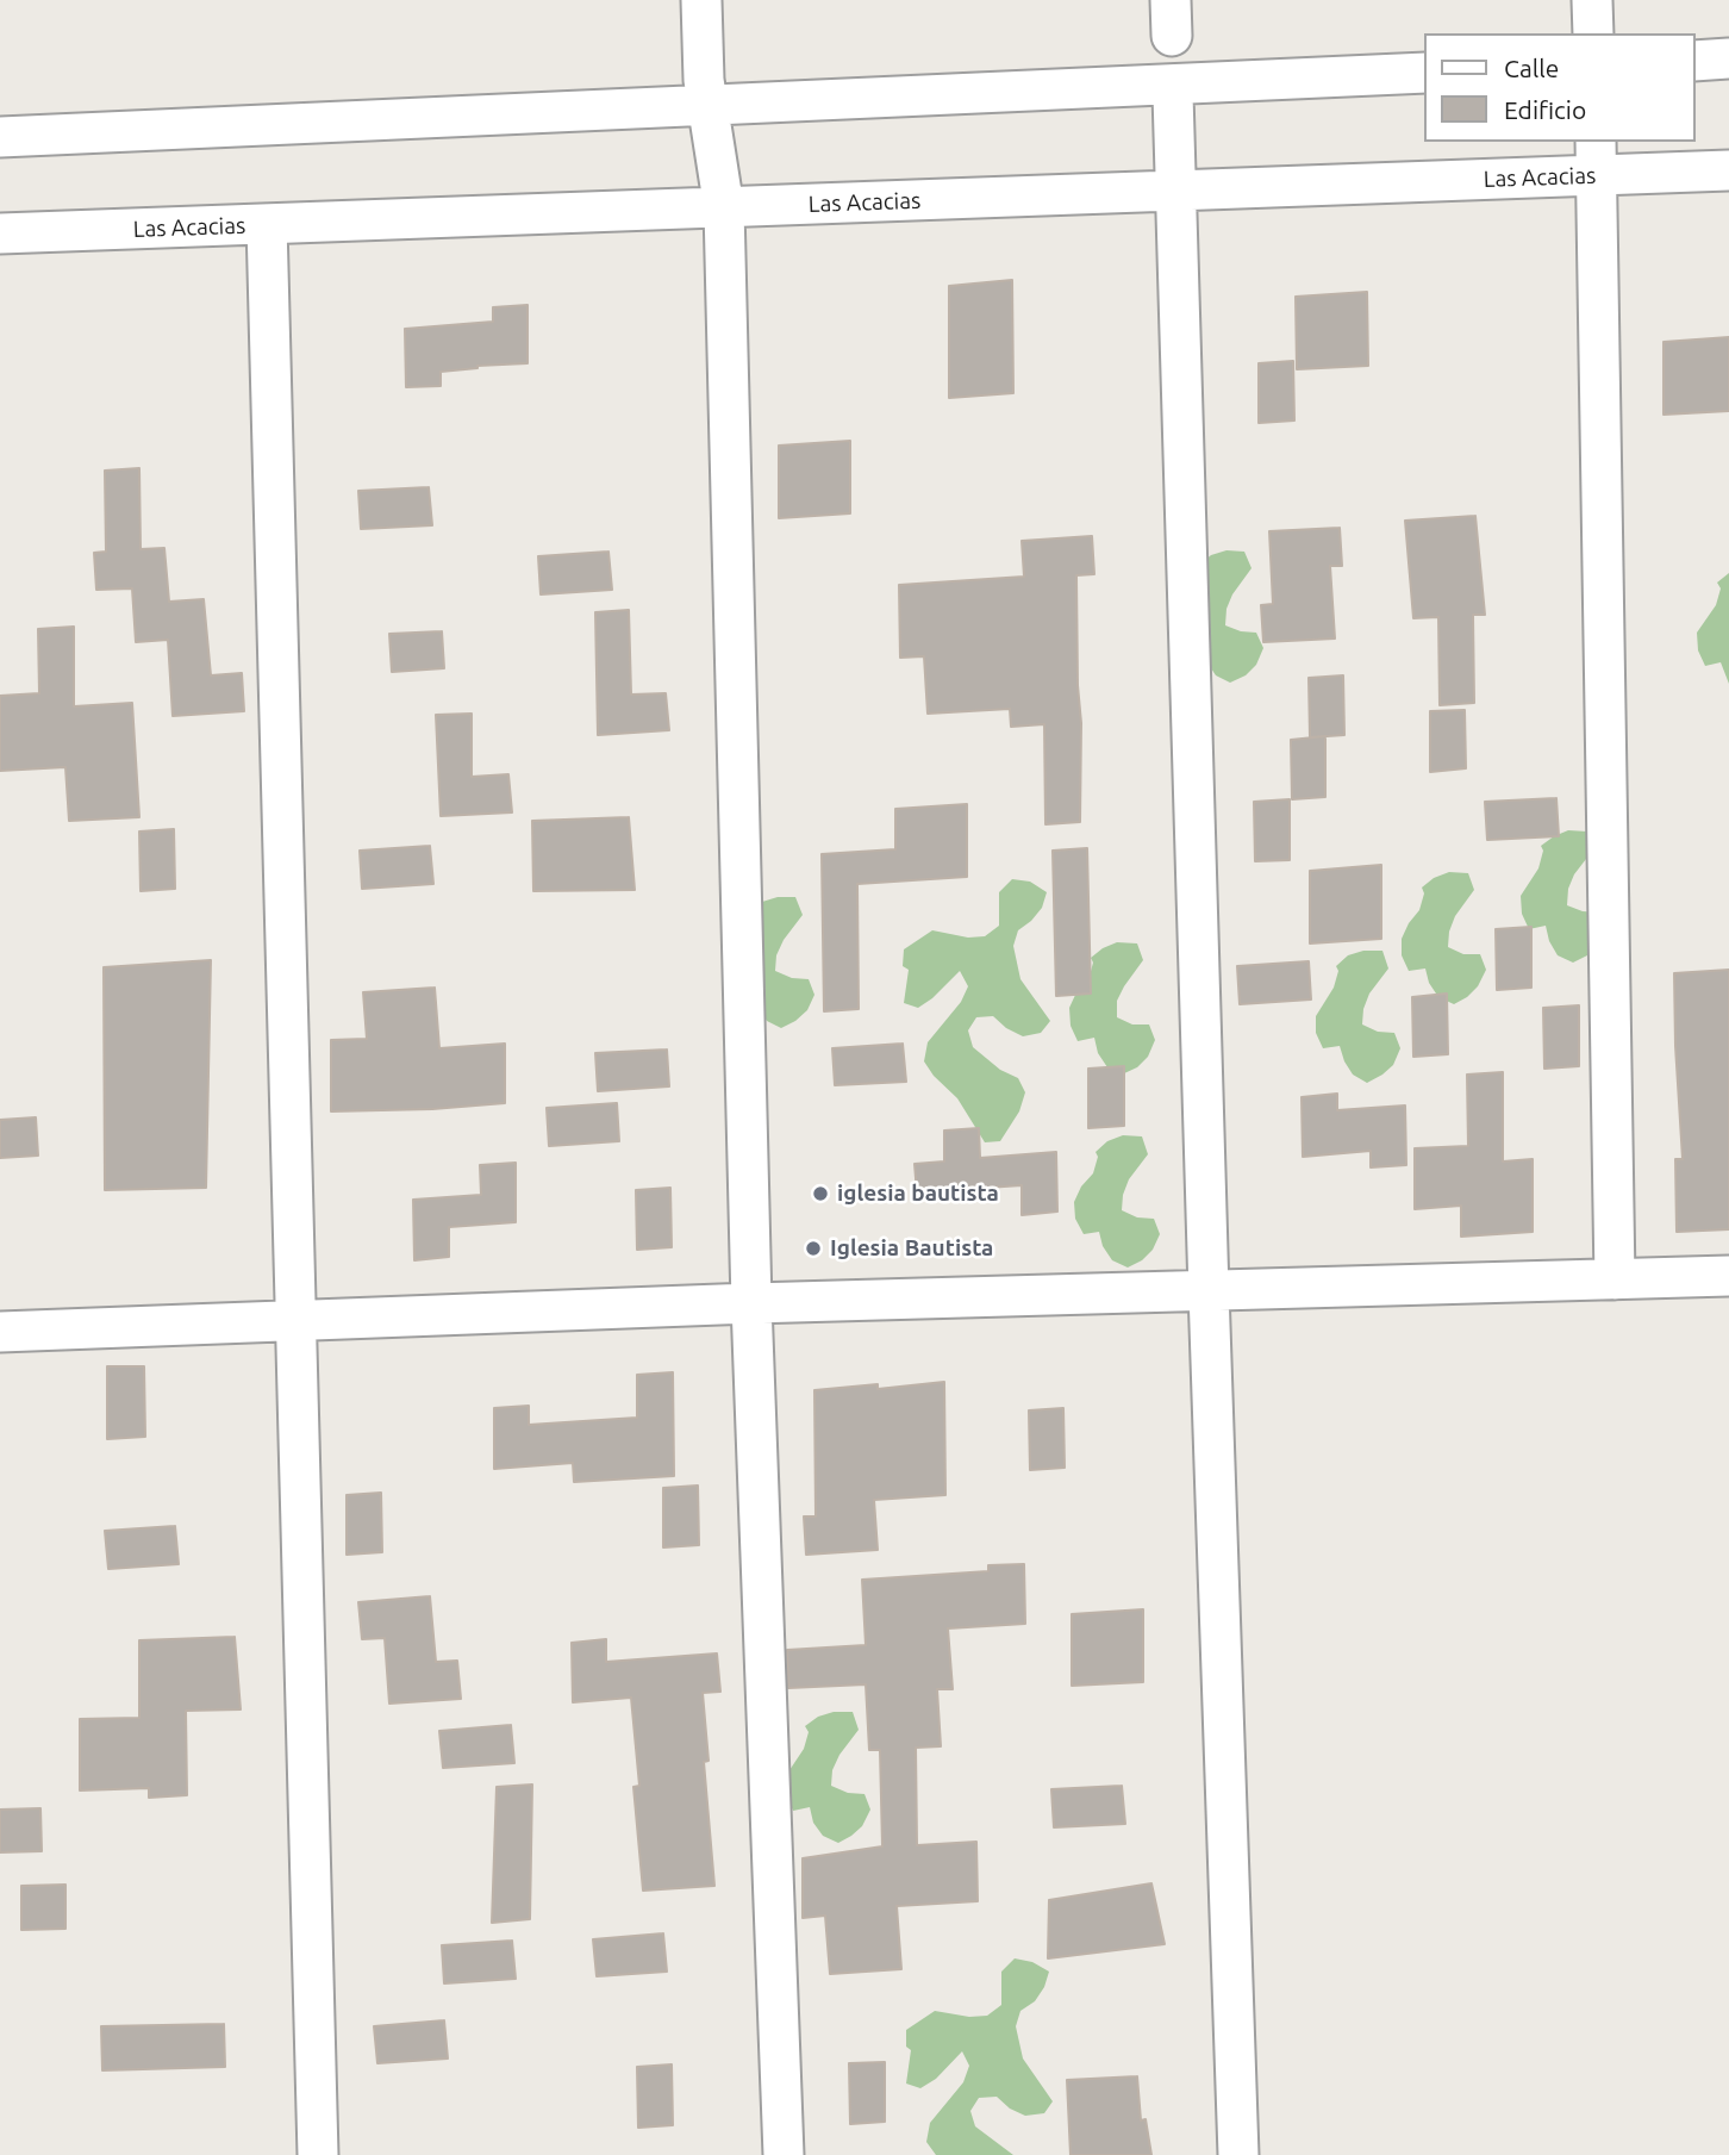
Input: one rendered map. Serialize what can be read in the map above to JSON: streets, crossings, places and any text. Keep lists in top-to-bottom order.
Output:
{
  "streets": {
    "street": ["Las Acacias"]
  },
  "places": ["iglesia bautista", "Iglesia Bautista"],
  "legend": ["Calle", "Edificio"]
}
